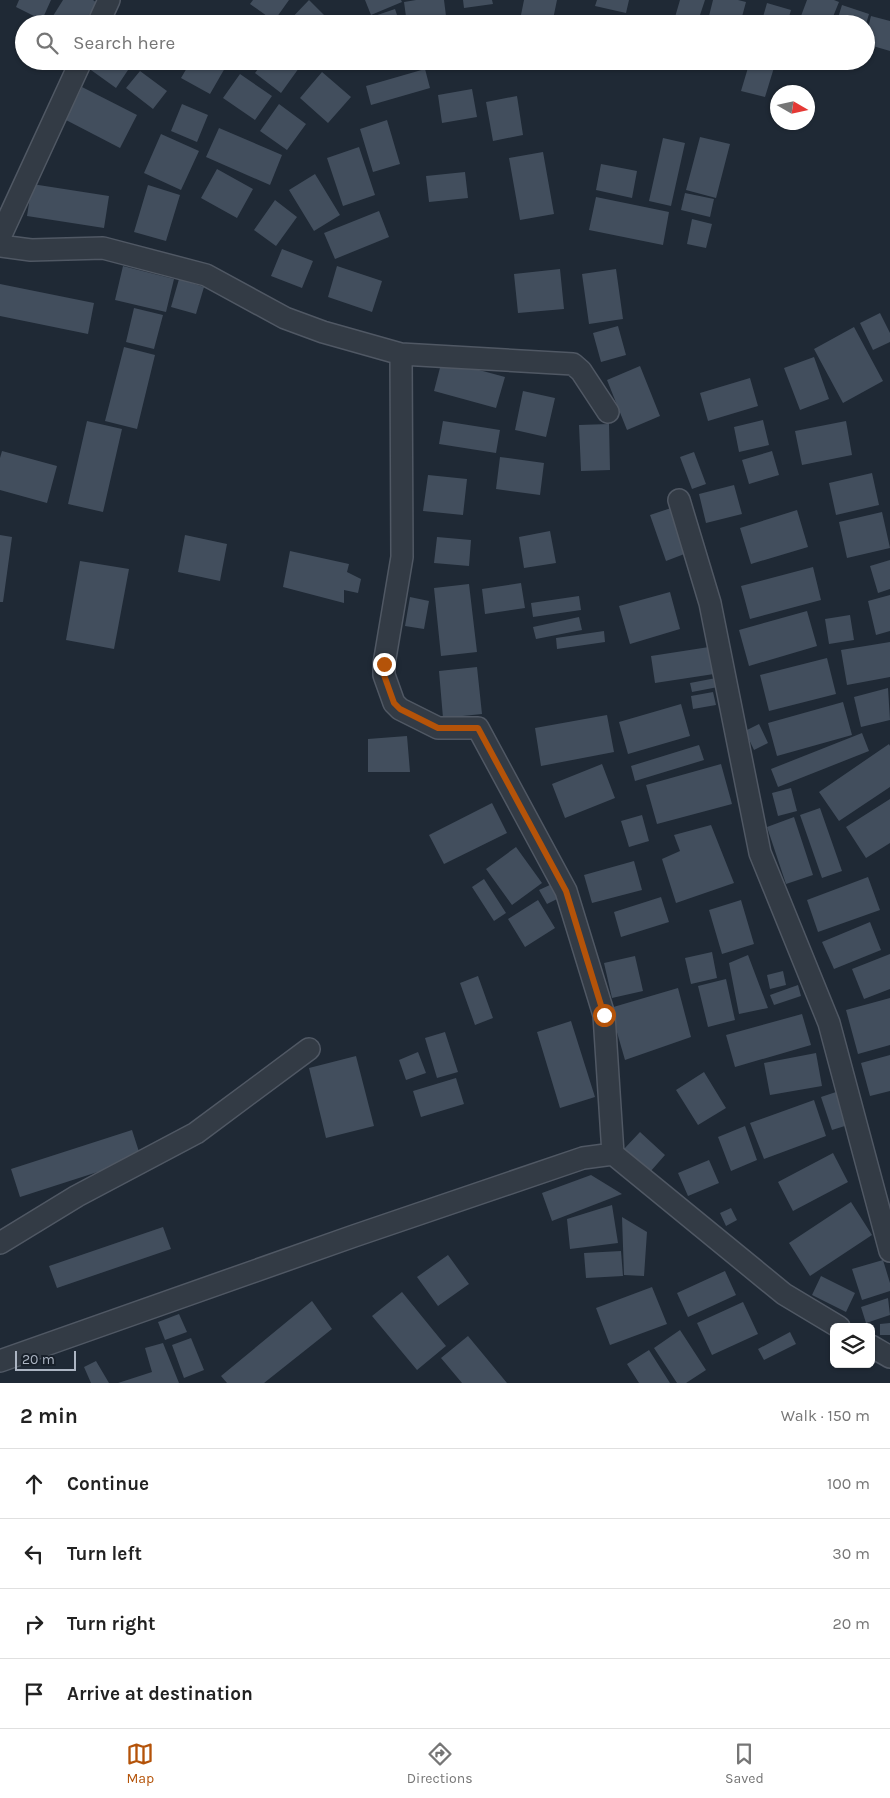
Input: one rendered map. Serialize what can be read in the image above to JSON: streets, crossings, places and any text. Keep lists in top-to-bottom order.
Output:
{
  "scale_bar": "20 m",
  "north": "right",
  "page": {
    "search": "Search here",
    "scale": "20 m",
    "heading": ["2 min", "Walk · 150 m"],
    "list": [
      ["Continue", "100 m"],
      ["Turn left", "30 m"],
      ["Turn right", "20 m"],
      "Arrive at destination"
    ],
    "nav": ["Map", "Directions", "Saved"]
  }
}
